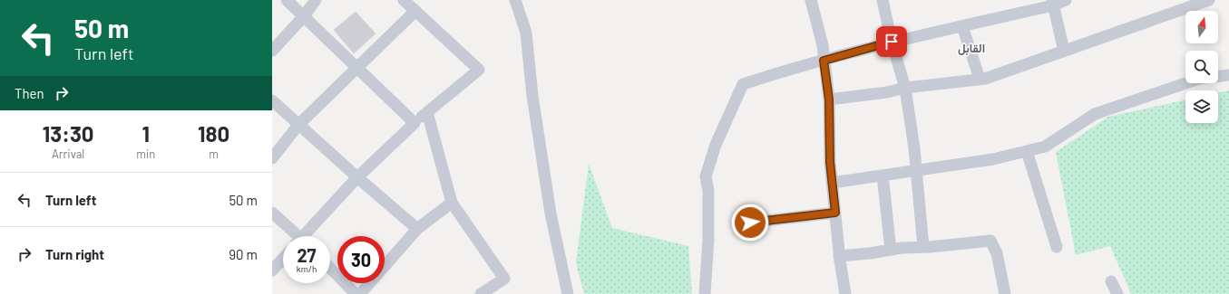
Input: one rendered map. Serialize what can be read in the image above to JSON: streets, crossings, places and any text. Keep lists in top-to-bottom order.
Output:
{
  "districts": ["القابل"],
  "north": "top",
  "page": {
    "turn": ["50 m", "Turn left"],
    "then": "Then",
    "eta": [
      "13:30",
      "Arrival",
      "1",
      "min",
      "180",
      "m"
    ],
    "list": [
      {
        "name": "Turn left",
        "value": "50 m"
      },
      {
        "name": "Turn right",
        "value": "90 m"
      }
    ],
    "speed": "27 km/h",
    "limit": "30"
  }
}
